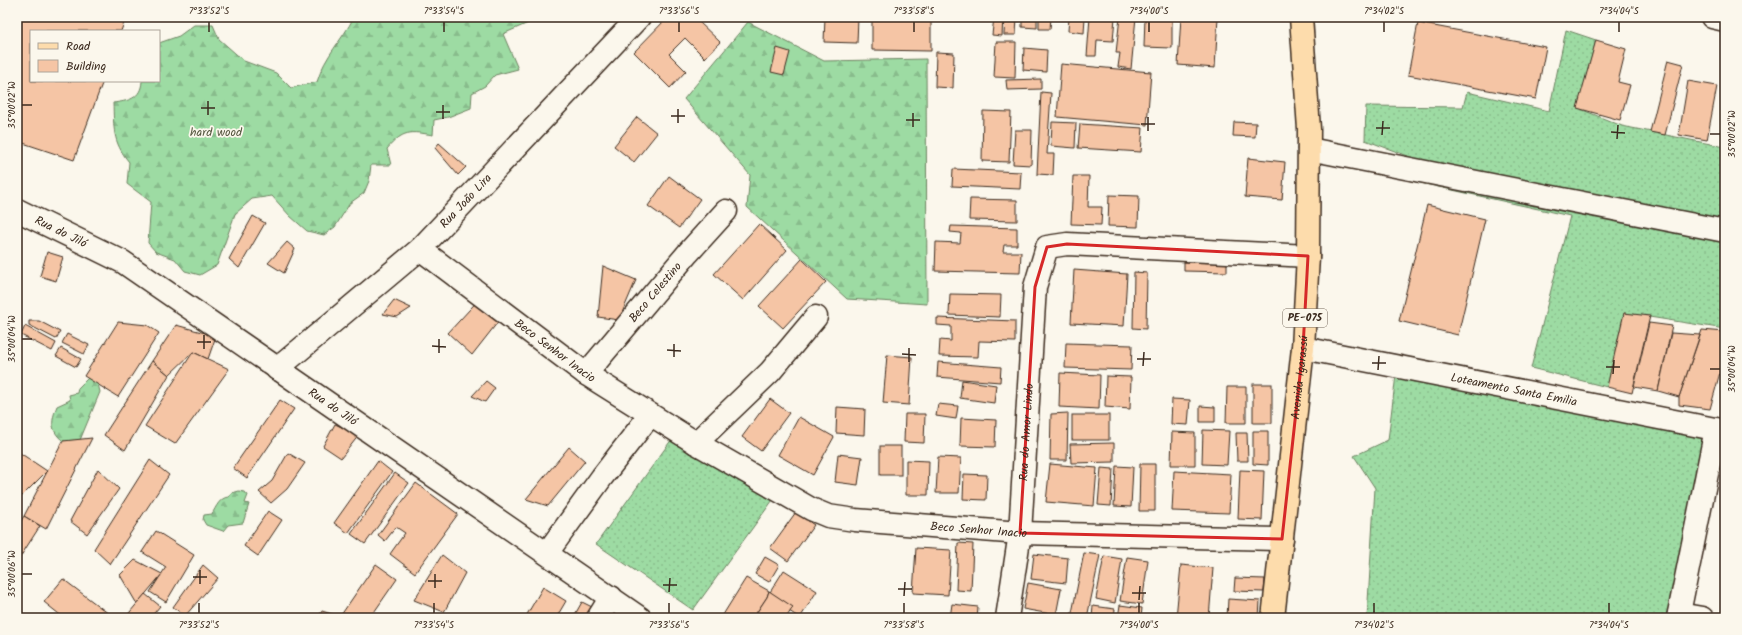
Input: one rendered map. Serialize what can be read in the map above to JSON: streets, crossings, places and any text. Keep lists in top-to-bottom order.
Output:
{
  "streets": {
    "main road": ["PE-075", "Avenida Igarassú"],
    "street": [
      "Rua João Lira",
      "Rua do Jiló",
      "Beco Celestino",
      "Beco Senhor Inacio",
      "Loteamento Santa Emilia",
      "Rua do Amor Lindo"
    ]
  },
  "crossings": [
    ["Rua João Lira", "Rua do Jiló"],
    ["Rua João Lira", "Beco Senhor Inacio"],
    ["Beco Celestino", "Beco Senhor Inacio"],
    ["Beco Senhor Inacio", "Avenida Igarassú"],
    ["Beco Senhor Inacio", "Rua do Amor Lindo"],
    ["Avenida Igarassú", "Loteamento Santa Emilia"],
    ["Avenida Igarassú", "Rua do Amor Lindo"]
  ],
  "parks": ["hard wood"],
  "legend": ["Road", "Building"],
  "coordinates": [
    "7°33'52\"S",
    "7°33'54\"S",
    "7°33'56\"S",
    "7°33'58\"S",
    "7°34'00\"S",
    "7°34'02\"S",
    "7°34'04\"S",
    "35°00'02\"W",
    "35°00'04\"W",
    "35°00'06\"W"
  ]
}
